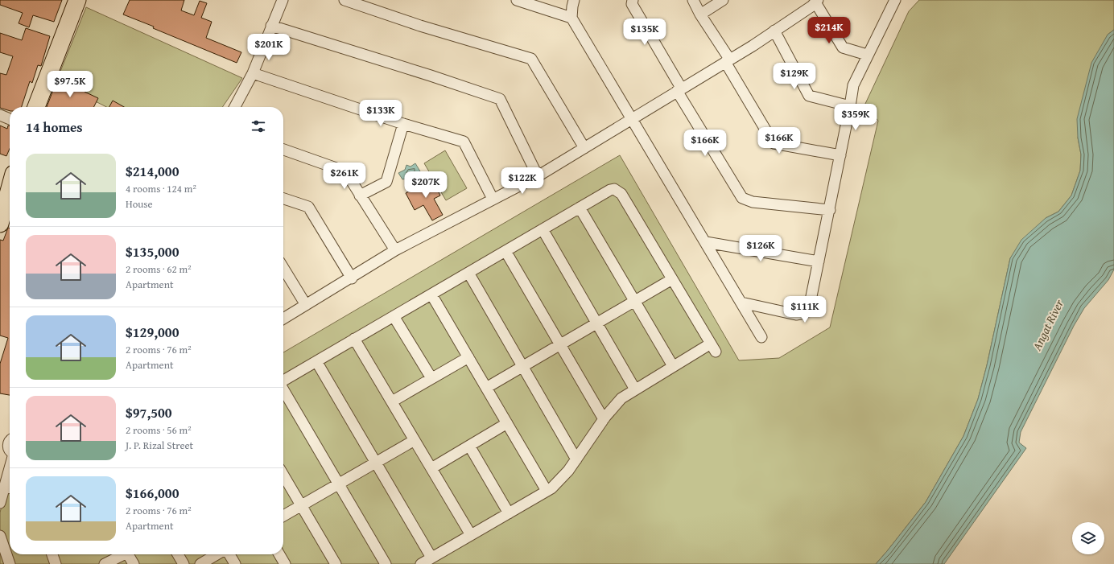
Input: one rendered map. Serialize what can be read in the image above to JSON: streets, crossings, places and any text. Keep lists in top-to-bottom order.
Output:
{
  "water": ["Angat River"],
  "page": {
    "price": [
      "$214K",
      "$135K",
      "$201K",
      "$129K",
      "$97.5K",
      "$133K",
      "$359K",
      "$166K",
      "$166K",
      "$261K",
      "$122K",
      "$207K",
      "$126K",
      "$111K"
    ],
    "heading": "14 homes",
    "list": [
      {
        "name": "$214,000",
        "note": "4 rooms · 124 m² · House"
      },
      {
        "name": "$135,000",
        "note": "2 rooms · 62 m² · Apartment"
      },
      {
        "name": "$129,000",
        "note": "2 rooms · 76 m² · Apartment"
      },
      {
        "name": "$97,500",
        "note": "2 rooms · 56 m² · J. P. Rizal Street"
      },
      {
        "name": "$166,000",
        "note": "2 rooms · 76 m² · Apartment"
      }
    ]
  }
}
